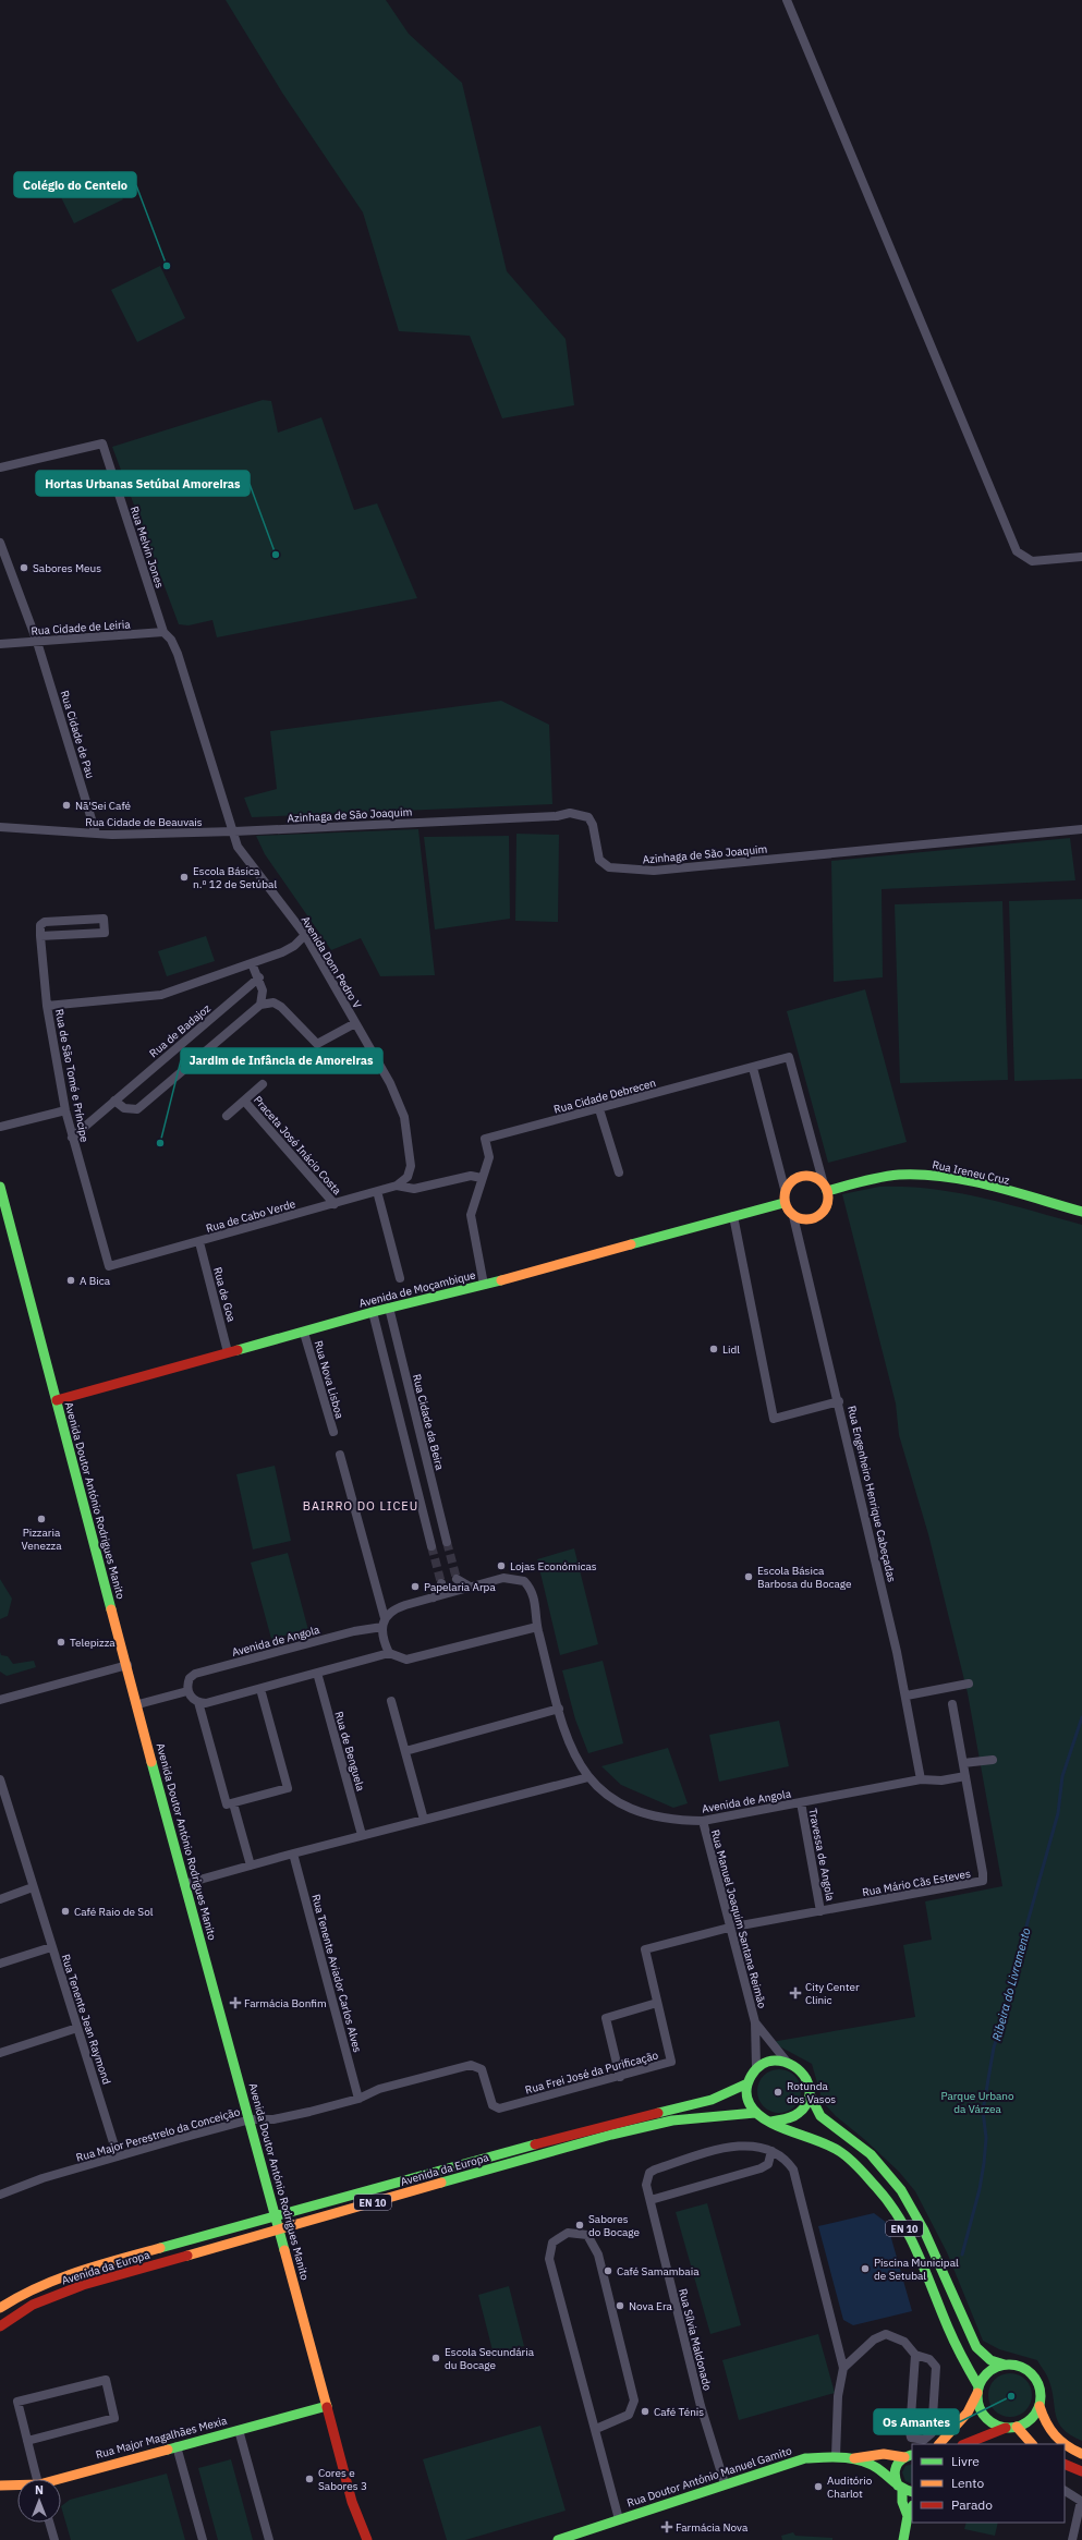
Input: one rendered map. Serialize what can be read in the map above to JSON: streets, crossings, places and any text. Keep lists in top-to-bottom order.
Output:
{
  "streets": {
    "street": [
      "Rua Melvin Jones",
      "Rua Cidade de Leiria",
      "Rua Cidade de Pau",
      "Azinhaga de São Joaquim",
      "Rua Cidade de Beauvais",
      "Avenida Dom Pedro V",
      "Rua de Badajoz",
      "Rua de São Tomé e Príncipe",
      "Rua Cidade Debrecen",
      "Praceta José Inácio Costa",
      "Rua Ireneu Cruz",
      "Rua de Cabo Verde",
      "Avenida de Moçambique",
      "Rua de Goa",
      "Rua Nova Lisboa",
      "Rua Cidade da Beira",
      "Rua Engenheiro Henrique Cabeçadas",
      "Avenida Doutor António Rodrigues Manito",
      "Avenida de Angola",
      "Rua de Benguela",
      "Travessa de Angola",
      "Rua Mário Cãs Esteves",
      "Rua Manuel Joaquim Santana Reimão",
      "Rua Tenente Aviador Carlos Alves",
      "Rua Tenente Jean Raymond",
      "Rua Frei José da Purificação",
      "Rua Major Perestrelo da Conceição",
      "Avenida da Europa",
      "EN 10",
      "Rua Sílvia Maldonado",
      "Rua Major Magalhães Mexia",
      "Rua Doutor António Manuel Gamito"
    ]
  },
  "crossings": [
    ["Rua Melvin Jones", "Rua Cidade de Leiria"],
    ["Rua Melvin Jones", "Avenida Dom Pedro V"],
    ["Rua Cidade de Leiria", "Rua Cidade de Pau"],
    ["Rua Cidade de Leiria", "Avenida Dom Pedro V"],
    ["Rua Cidade de Pau", "Rua Cidade de Beauvais"],
    ["Azinhaga de São Joaquim", "Rua Cidade de Beauvais"],
    ["Azinhaga de São Joaquim", "Avenida Dom Pedro V"],
    ["Rua Cidade de Beauvais", "Avenida Dom Pedro V"],
    ["Avenida Dom Pedro V", "Rua de Cabo Verde"],
    ["Rua de Badajoz", "Rua de São Tomé e Príncipe"],
    ["Rua de São Tomé e Príncipe", "Rua de Cabo Verde"],
    ["Rua Cidade Debrecen", "Rua Ireneu Cruz"],
    ["Rua Cidade Debrecen", "Avenida de Moçambique"],
    ["Rua Cidade Debrecen", "Rua Engenheiro Henrique Cabeçadas"],
    ["Praceta José Inácio Costa", "Rua de Cabo Verde"],
    ["Rua Ireneu Cruz", "Avenida de Moçambique"],
    ["Rua Ireneu Cruz", "Rua Engenheiro Henrique Cabeçadas"],
    ["Rua de Cabo Verde", "Rua de Goa"],
    ["Avenida de Moçambique", "Rua de Goa"],
    ["Avenida de Moçambique", "Rua Nova Lisboa"],
    ["Avenida de Moçambique", "Rua Cidade da Beira"],
    ["Avenida de Moçambique", "Rua Engenheiro Henrique Cabeçadas"],
    ["Avenida de Moçambique", "Avenida Doutor António Rodrigues Manito"],
    ["Rua Engenheiro Henrique Cabeçadas", "Avenida de Angola"],
    ["Avenida Doutor António Rodrigues Manito", "Rua Major Perestrelo da Conceição"],
    ["Avenida Doutor António Rodrigues Manito", "Rua Major Magalhães Mexia"],
    ["Avenida de Angola", "Travessa de Angola"],
    ["Avenida de Angola", "Rua Mário Cãs Esteves"],
    ["Avenida de Angola", "Rua Manuel Joaquim Santana Reimão"],
    ["Travessa de Angola", "Rua Mário Cãs Esteves"],
    ["Rua Mário Cãs Esteves", "Rua Manuel Joaquim Santana Reimão"],
    ["Rua Mário Cãs Esteves", "Rua Frei José da Purificação"],
    ["Rua Manuel Joaquim Santana Reimão", "Rua Frei José da Purificação"],
    ["Rua Tenente Aviador Carlos Alves", "Rua Major Perestrelo da Conceição"],
    ["Rua Tenente Jean Raymond", "Rua Major Perestrelo da Conceição"],
    ["Rua Frei José da Purificação", "Rua Major Perestrelo da Conceição"],
    ["Avenida da Europa", "EN 10"],
    ["Rua Sílvia Maldonado", "Rua Doutor António Manuel Gamito"]
  ],
  "districts": ["BAIRRO DO LICEU"],
  "water": ["Ribeira do Livramento"],
  "parks": ["Parque Urbano da Várzea"],
  "places": {
    "other": [
      "Colégio do Centeio",
      "Hortas Urbanas Setúbal Amoreiras",
      "Sabores Meus",
      "Nã'Sei Café",
      "Escola Básica n.º 12 de Setúbal",
      "Jardim de Infância de Amoreiras",
      "A Bica",
      "Lidl",
      "Pizzaria Venezza",
      "Lojas Económicas",
      "Escola Básica Barbosa du Bocage",
      "Papelaria Arpa",
      "Telepizza",
      "Café Raio de Sol",
      "Rotunda dos Vasos",
      "Sabores do Bocage",
      "Piscina Municipal de Setubal",
      "Café Samambaia",
      "Nova Era",
      "Escola Secundária du Bocage",
      "Os Amantes",
      "Café Ténis",
      "Cores e Sabores 3",
      "Auditório Charlot"
    ],
    "health": ["City Center Clinic", "Farmácia Bonfim", "Farmácia Nova"]
  },
  "legend": ["Livre", "Lento", "Parado"],
  "north": "top"
}
